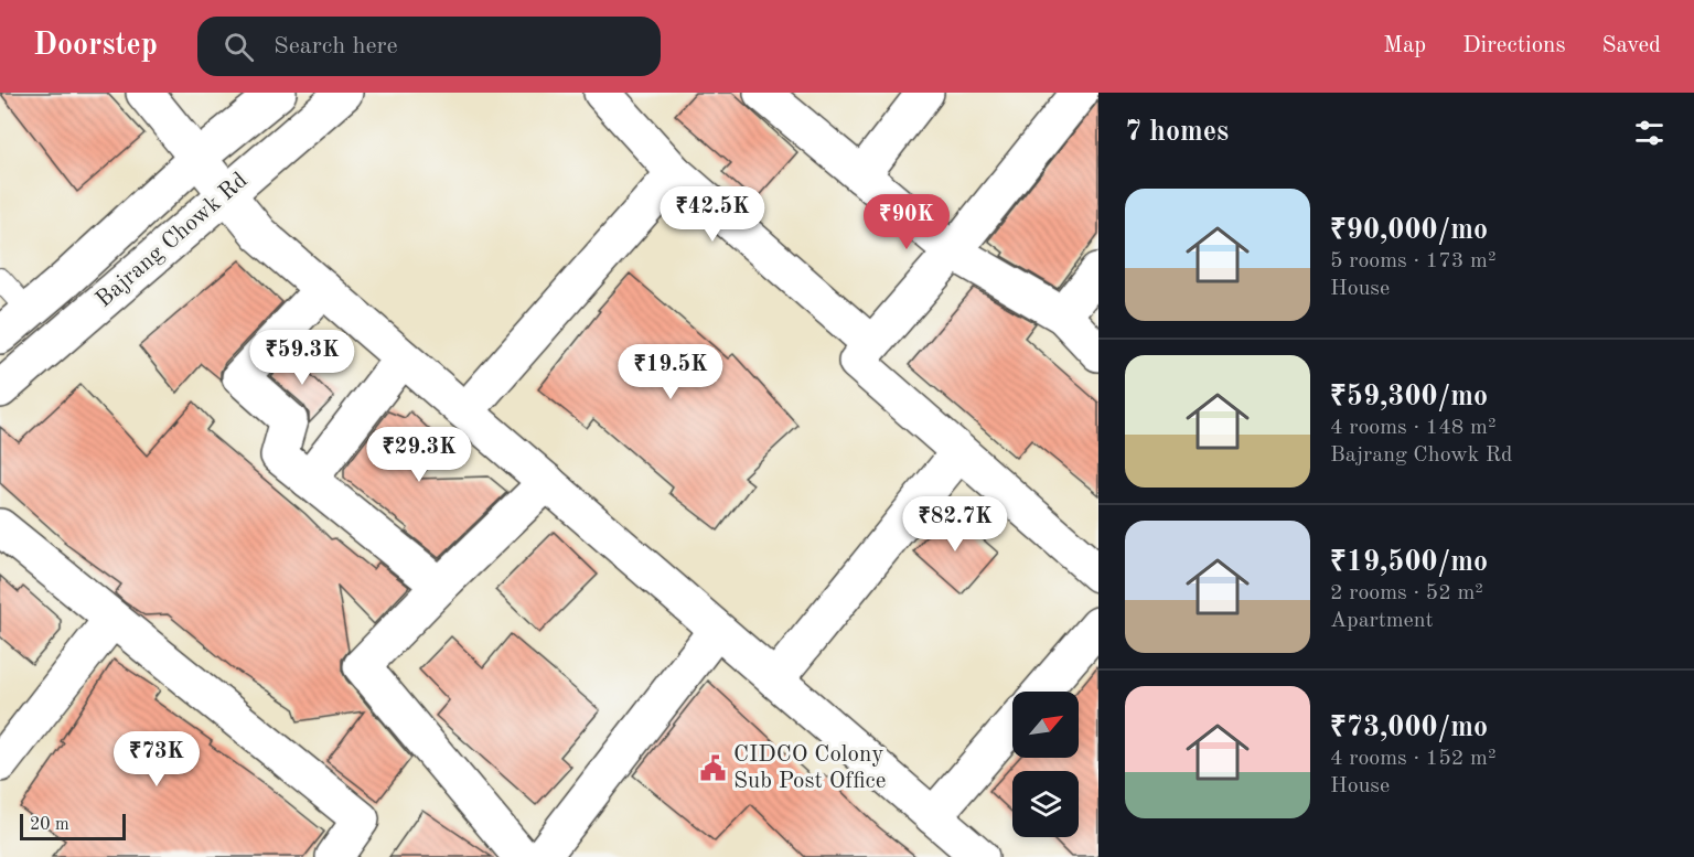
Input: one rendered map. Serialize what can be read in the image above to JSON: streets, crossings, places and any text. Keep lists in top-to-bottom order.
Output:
{
  "streets": {
    "street": ["Bajrang Chowk Rd"]
  },
  "places": {
    "public building": ["CIDCO Colony Sub Post Office"]
  },
  "scale_bar": "20 m",
  "north": "top right",
  "page": {
    "header": "Doorstep",
    "search": "Search here",
    "nav": ["Map", "Directions", "Saved"],
    "heading": "7 homes",
    "list": [
      {
        "name": "₹90,000/mo",
        "note": "5 rooms · 173 m² · House"
      },
      {
        "name": "₹59,300/mo",
        "note": "4 rooms · 148 m² · Bajrang Chowk Rd"
      },
      {
        "name": "₹19,500/mo",
        "note": "2 rooms · 52 m² · Apartment"
      },
      {
        "name": "₹73,000/mo",
        "note": "4 rooms · 152 m² · House"
      }
    ],
    "price": [
      "₹42.5K",
      "₹90K",
      "₹59.3K",
      "₹19.5K",
      "₹29.3K",
      "₹82.7K",
      "₹73K"
    ],
    "scale": "20 m"
  }
}
